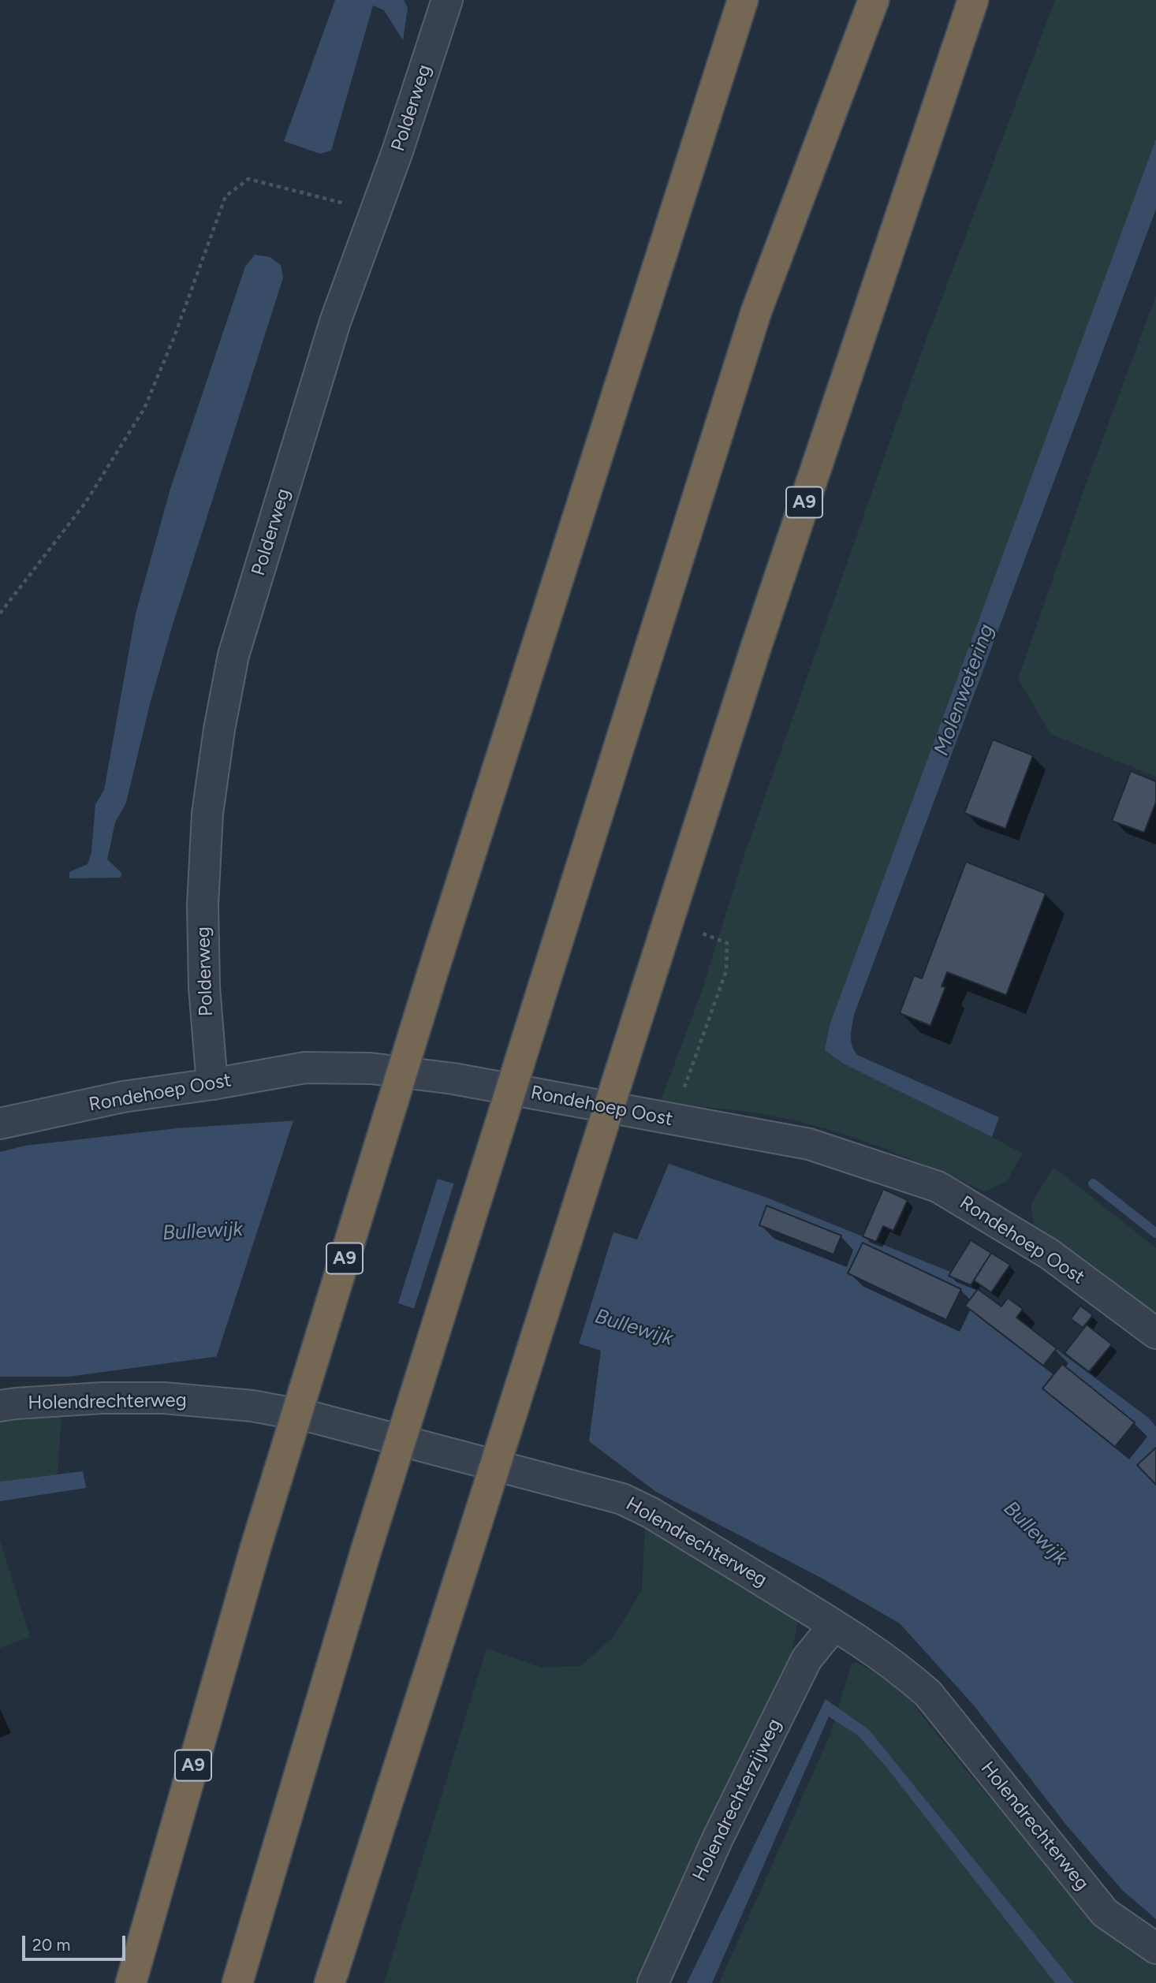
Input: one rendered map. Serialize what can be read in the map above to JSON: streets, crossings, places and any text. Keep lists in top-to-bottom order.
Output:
{
  "streets": {
    "highway": ["A9"],
    "street": [
      "Polderweg",
      "Rondehoep Oost",
      "Holendrechterweg",
      "Holendrechterzijweg"
    ]
  },
  "crossings": [
    ["Polderweg", "Rondehoep Oost"],
    ["Holendrechterweg", "Holendrechterzijweg"]
  ],
  "water": ["Molenwetering", "Bullewijk"],
  "scale_bar": "20 m"
}
